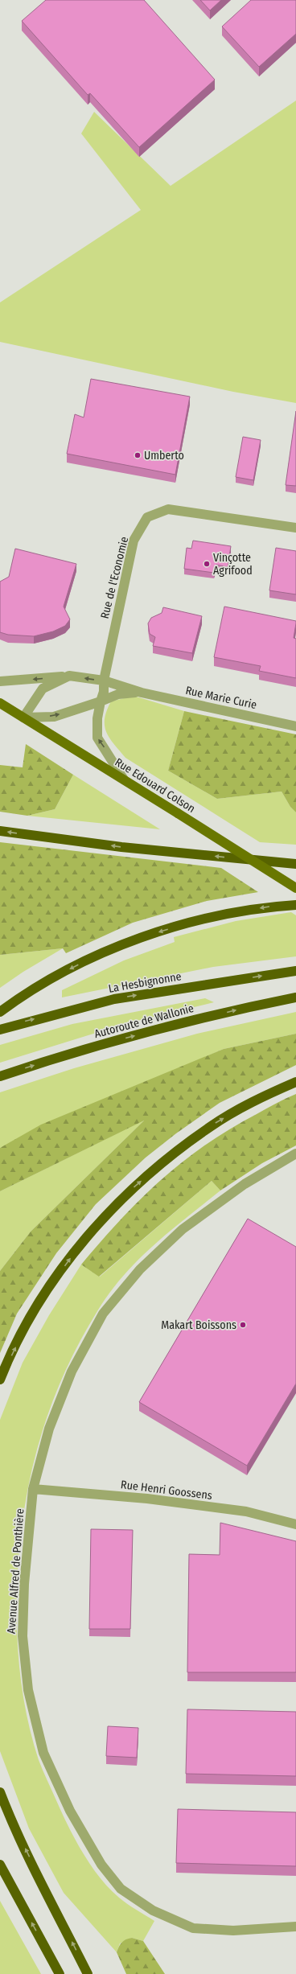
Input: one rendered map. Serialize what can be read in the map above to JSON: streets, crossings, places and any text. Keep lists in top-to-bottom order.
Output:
{
  "streets": {
    "highway": ["La Hesbignonne", "Autoroute de Wallonie"],
    "main road": ["Rue Edouard Colson"],
    "street": [
      "Rue de l'Economie",
      "Rue Marie Curie",
      "Rue Henri Goossens",
      "Avenue Alfred de Ponthière"
    ]
  },
  "crossings": [
    ["Rue de l'Economie", "Rue Edouard Colson"],
    ["Rue Henri Goossens", "Avenue Alfred de Ponthière"]
  ],
  "places": ["Umberto", "Vinçotte Agrifood", "Makart Boissons"]
}
